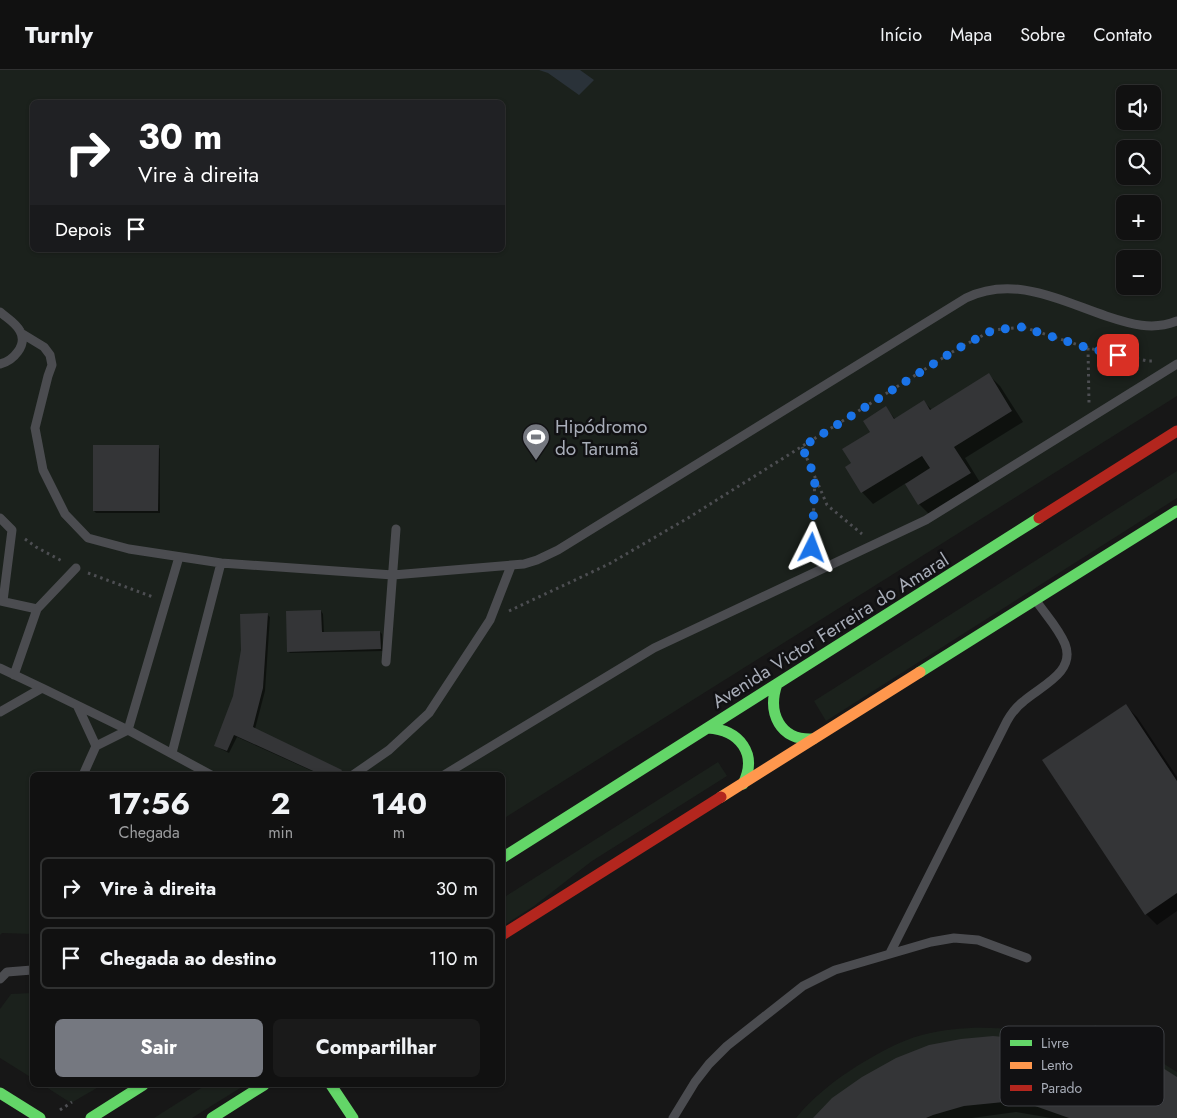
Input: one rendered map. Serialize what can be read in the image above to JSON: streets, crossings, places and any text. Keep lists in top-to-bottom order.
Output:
{
  "streets": {
    "main road": ["Avenida Victor Ferreira do Amaral"]
  },
  "places": {
    "sports": ["Hipódromo do Tarumã"]
  },
  "legend": ["Livre", "Lento", "Parado"],
  "page": {
    "header": "Turnly",
    "nav": [
      "Início",
      "Mapa",
      "Sobre",
      "Contato"
    ],
    "map_buttons": ["+", "−"],
    "turn": ["30 m", "Vire à direita"],
    "then": "Depois",
    "eta": [
      "17:56",
      "Chegada",
      "2",
      "min",
      "140",
      "m"
    ],
    "list": [
      {
        "name": "Vire à direita",
        "value": "30 m"
      },
      {
        "name": "Chegada ao destino",
        "value": "110 m"
      }
    ],
    "buttons": ["Sair", "Compartilhar"]
  }
}
